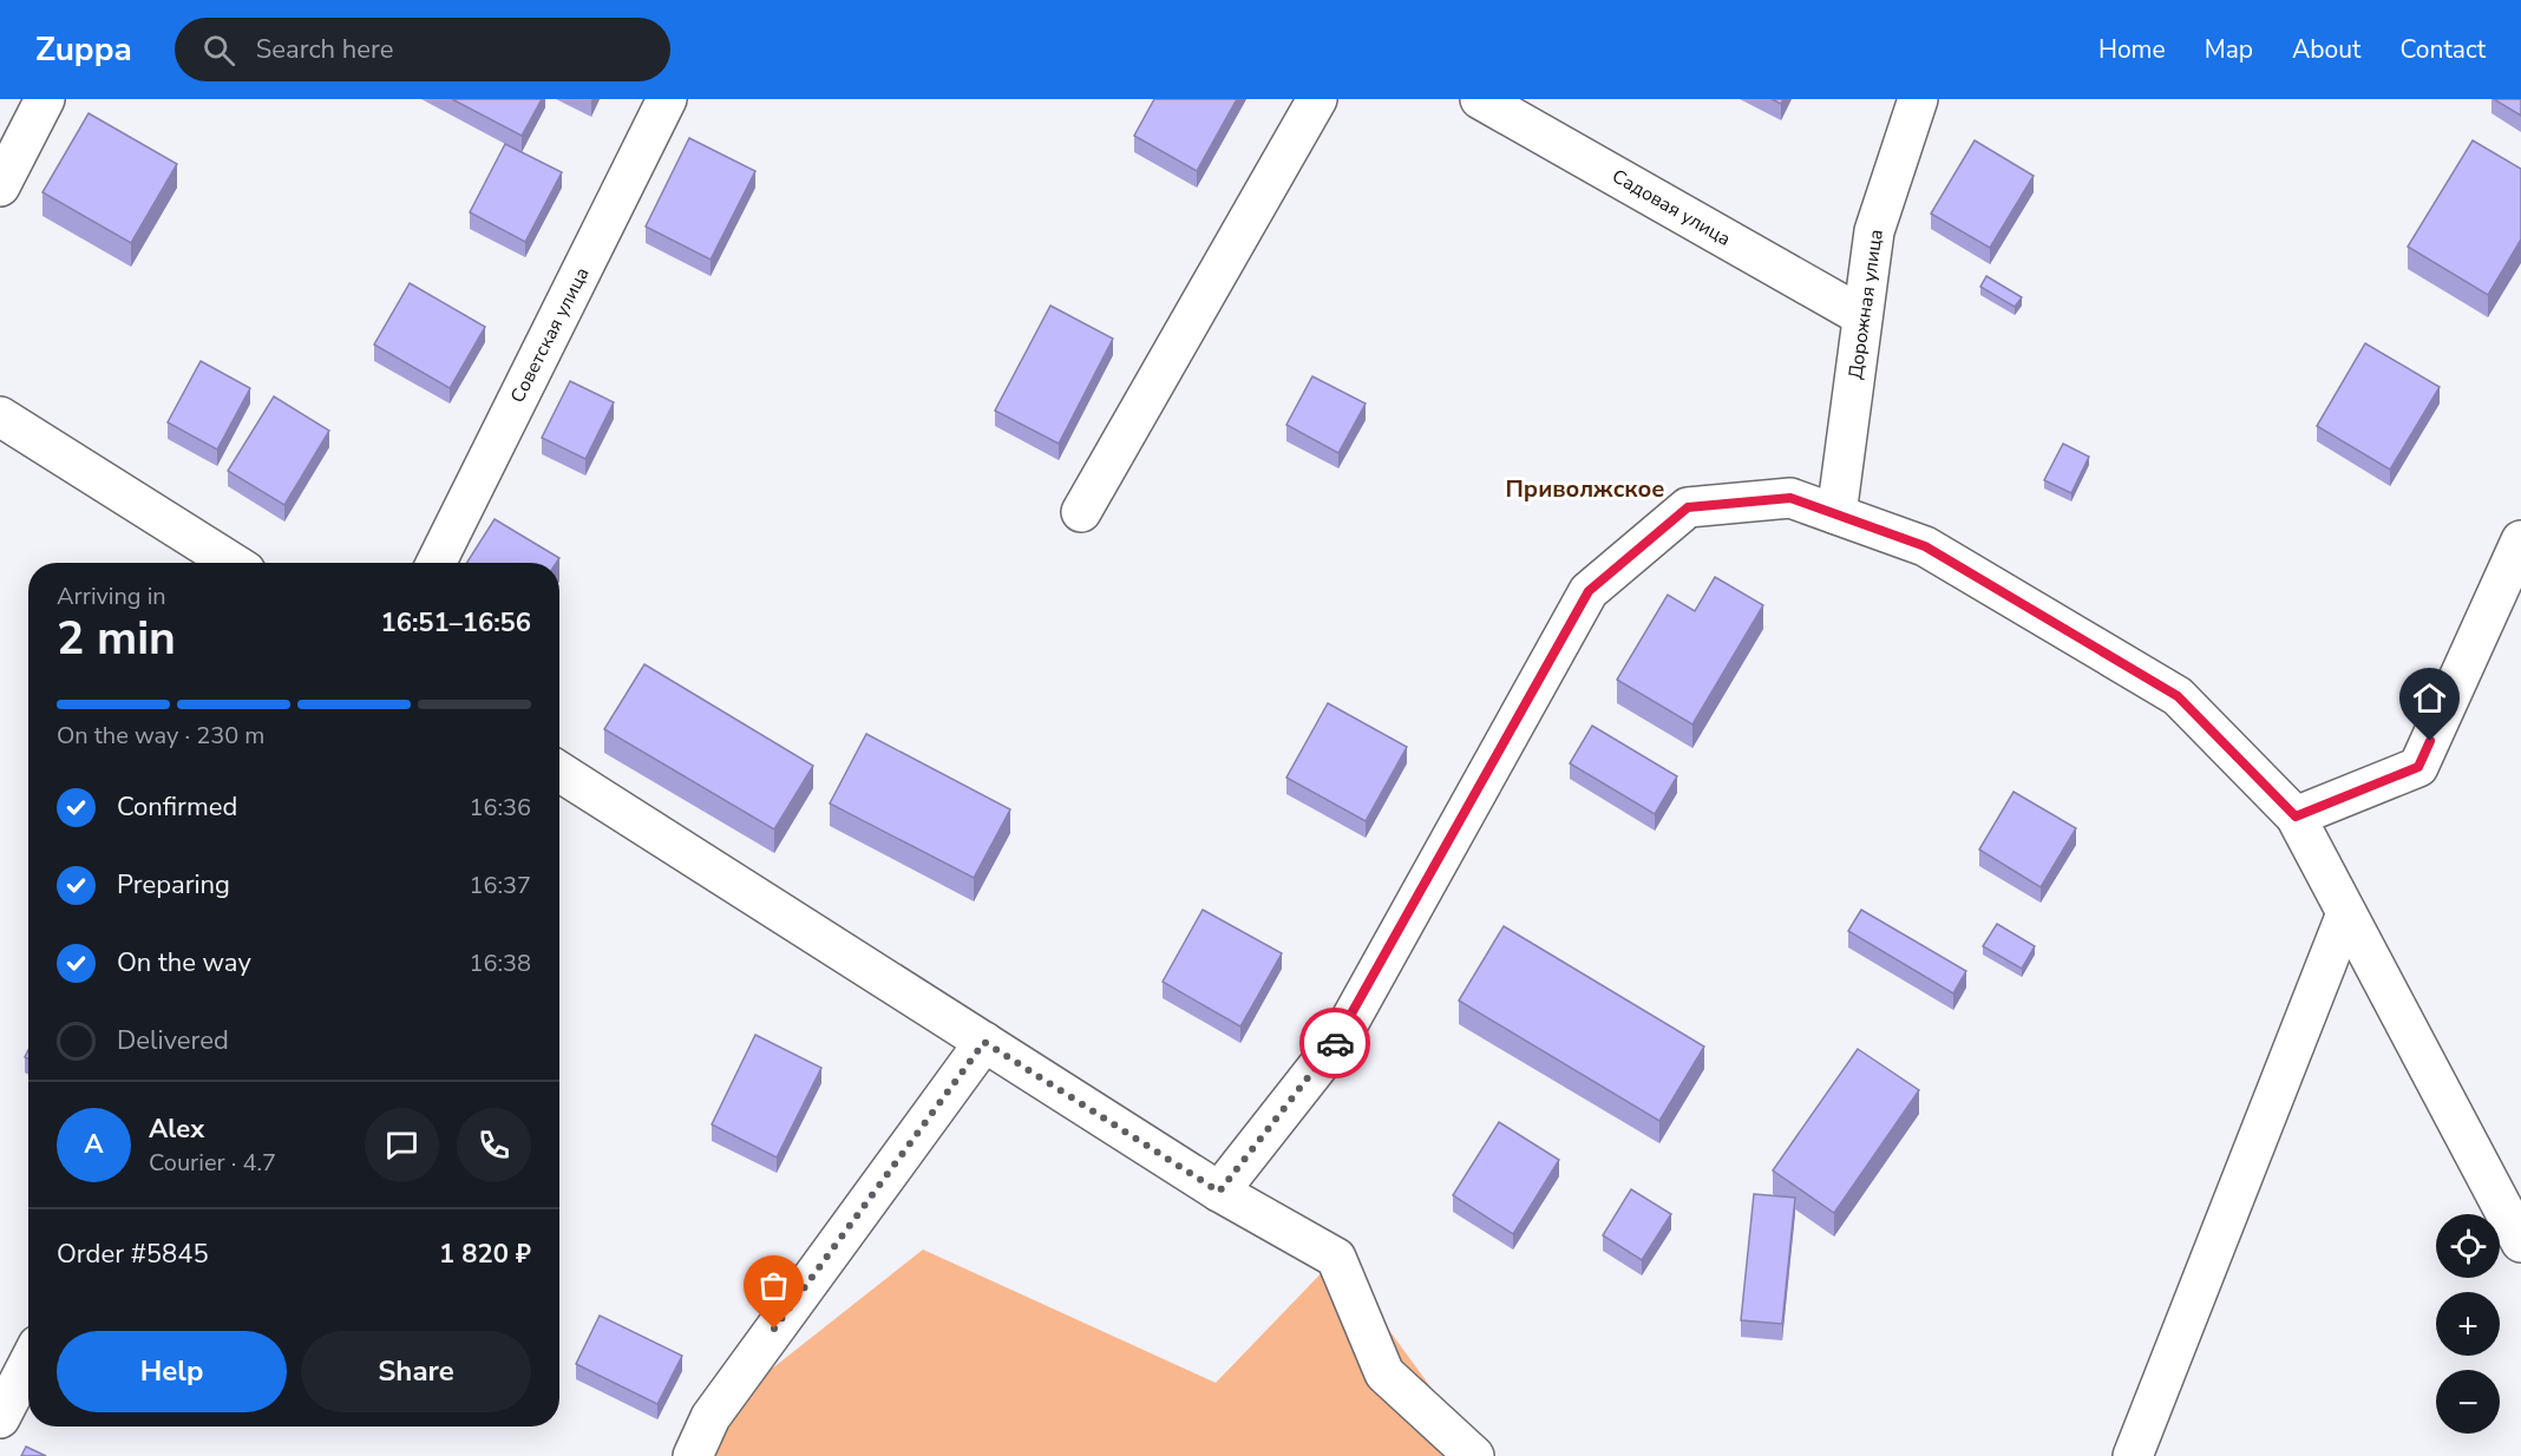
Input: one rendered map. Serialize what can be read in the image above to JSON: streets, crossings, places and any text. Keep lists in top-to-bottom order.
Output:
{
  "streets": {
    "street": ["Садовая улица", "Дорожная улица", "Советская улица"]
  },
  "crossings": [
    ["Садовая улица", "Дорожная улица"]
  ],
  "districts": ["Приволжское"],
  "page": {
    "header": "Zuppa",
    "search": "Search here",
    "nav": [
      "Home",
      "Map",
      "About",
      "Contact"
    ],
    "heading": ["2 min", "Arriving in", "16:51–16:56"],
    "panel": [
      "Alex",
      "Courier · 4.7",
      "Order #5845",
      "1 820 ₽"
    ],
    "bar": "On the way · 230 m",
    "list": [
      ["Confirmed", "16:36"],
      ["Preparing", "16:37"],
      ["On the way", "16:38"],
      "Delivered"
    ],
    "round": "A",
    "map_buttons": ["+", "−"],
    "buttons": ["Help", "Share"]
  }
}
